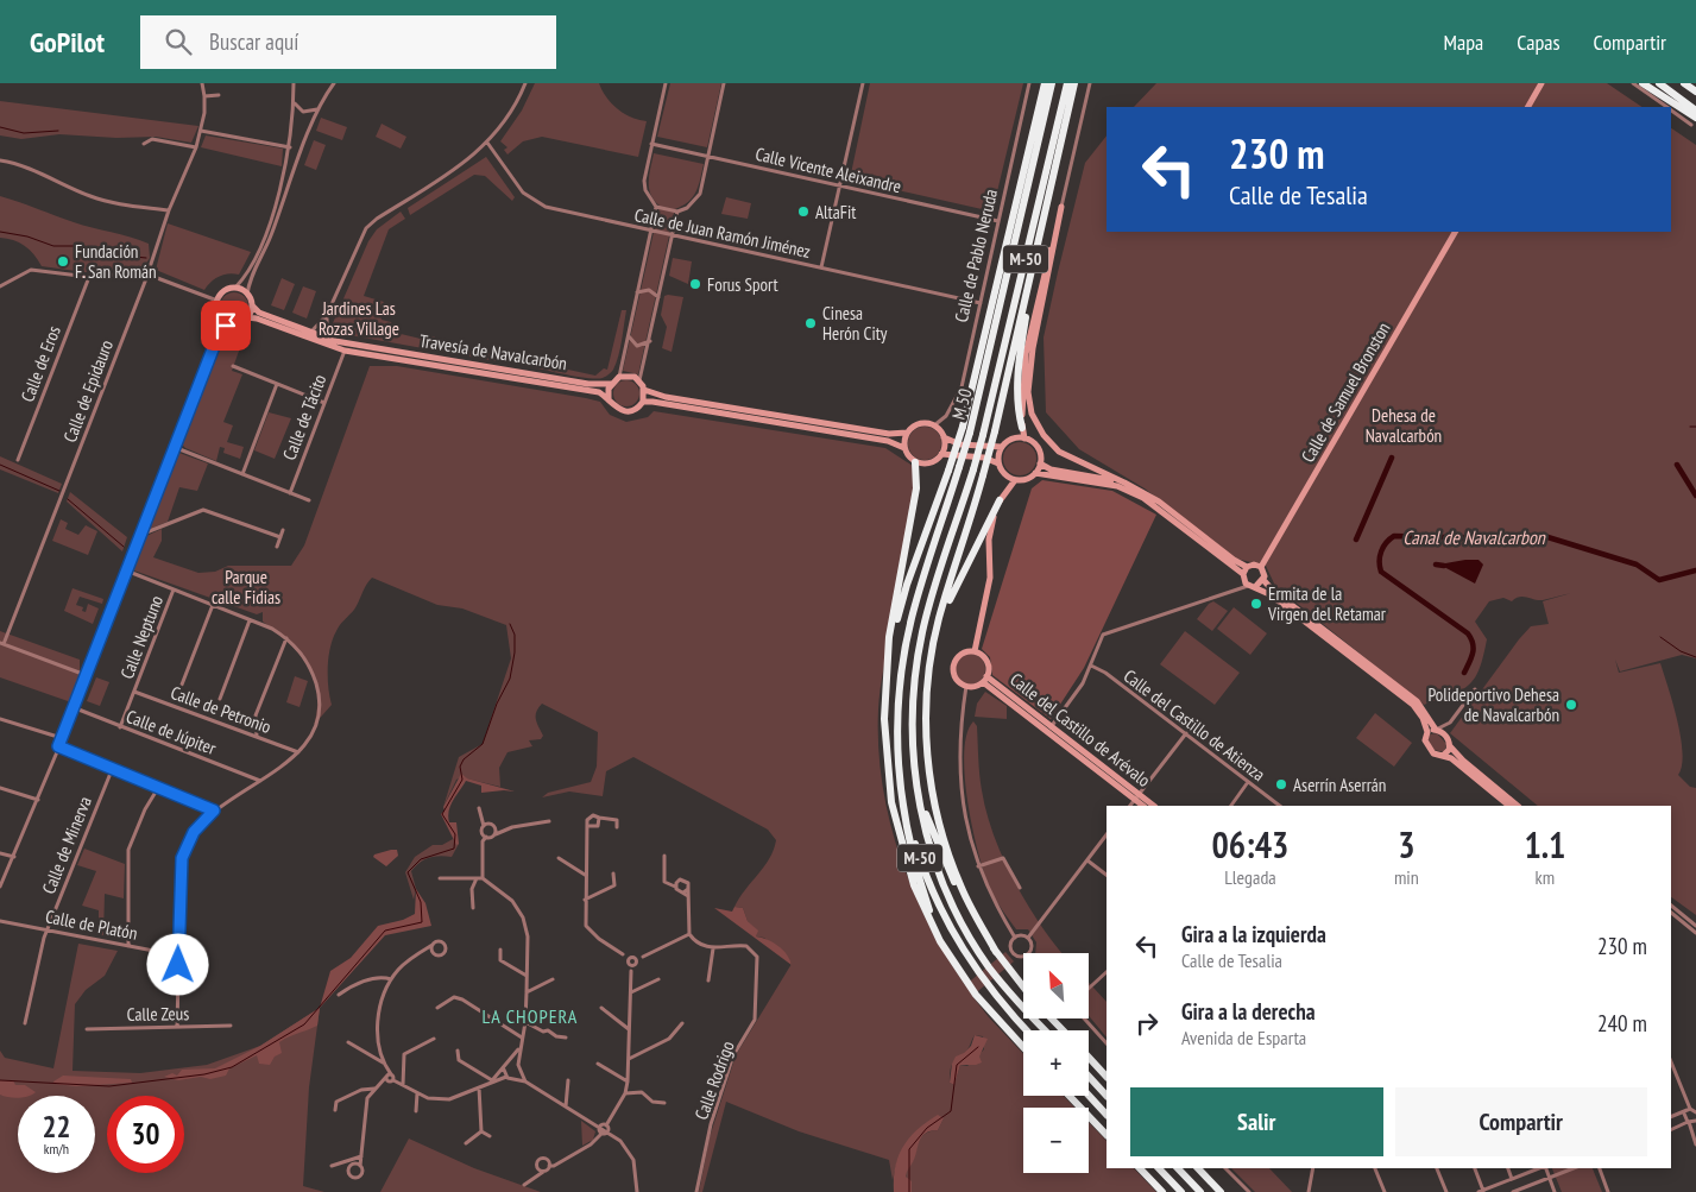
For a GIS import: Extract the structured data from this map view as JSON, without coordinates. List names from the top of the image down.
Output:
{
  "streets": {
    "highway": ["M-50", "M 50"],
    "street": [
      "Calle Vicente Aleixandre",
      "Calle de Juan Ramón Jiménez",
      "Calle de Pablo Neruda",
      "Travesía de Navalcarbón",
      "Calle de Eros",
      "Calle de Epidauro",
      "Calle de Samuel Bronston",
      "Calle de Tácito",
      "Calle Neptuno",
      "Calle de Petronio",
      "Calle del Castillo de Atienza",
      "Calle del Castillo de Arévalo",
      "Calle de Júpiter",
      "Calle de Minerva",
      "Calle de Platón",
      "Calle Zeus",
      "Calle Rodrigo"
    ]
  },
  "crossings": [
    ["Calle Vicente Aleixandre", "Calle de Pablo Neruda"],
    ["Calle de Juan Ramón Jiménez", "Calle de Pablo Neruda"],
    ["Calle de Pablo Neruda", "Travesía de Navalcarbón"],
    ["M-50", "M 50"],
    ["Travesía de Navalcarbón", "Calle de Tácito"],
    ["Calle Neptuno", "Calle de Petronio"],
    ["Calle Neptuno", "Calle de Júpiter"],
    ["Calle de Minerva", "Calle de Platón"]
  ],
  "districts": ["LA CHOPERA"],
  "water": ["Canal de Navalcarbon"],
  "parks": ["Jardines Las Rozas Village", "Dehesa de Navalcarbón", "Parque calle Fidias"],
  "places": [
    "AltaFit",
    "Fundación F. San Román",
    "Forus Sport",
    "Cinesa Herón City",
    "Ermita de la Virgen del Retamar",
    "Polideportivo Dehesa de Navalcarbón",
    "Aserrín Aserrán"
  ],
  "north": "top left",
  "page": {
    "header": "GoPilot",
    "search": "Buscar aquí",
    "nav": ["Mapa", "Capas", "Compartir"],
    "turn": ["230 m", "Calle de Tesalia"],
    "eta": [
      "06:43",
      "Llegada",
      "3",
      "min",
      "1.1",
      "km"
    ],
    "list": [
      {
        "name": "Gira a la izquierda",
        "note": "Calle de Tesalia",
        "value": "230 m"
      },
      {
        "name": "Gira a la derecha",
        "note": "Avenida de Esparta",
        "value": "240 m"
      }
    ],
    "map_buttons": ["+", "−"],
    "buttons": ["Salir", "Compartir"],
    "speed": "22 km/h",
    "limit": "30"
  }
}
